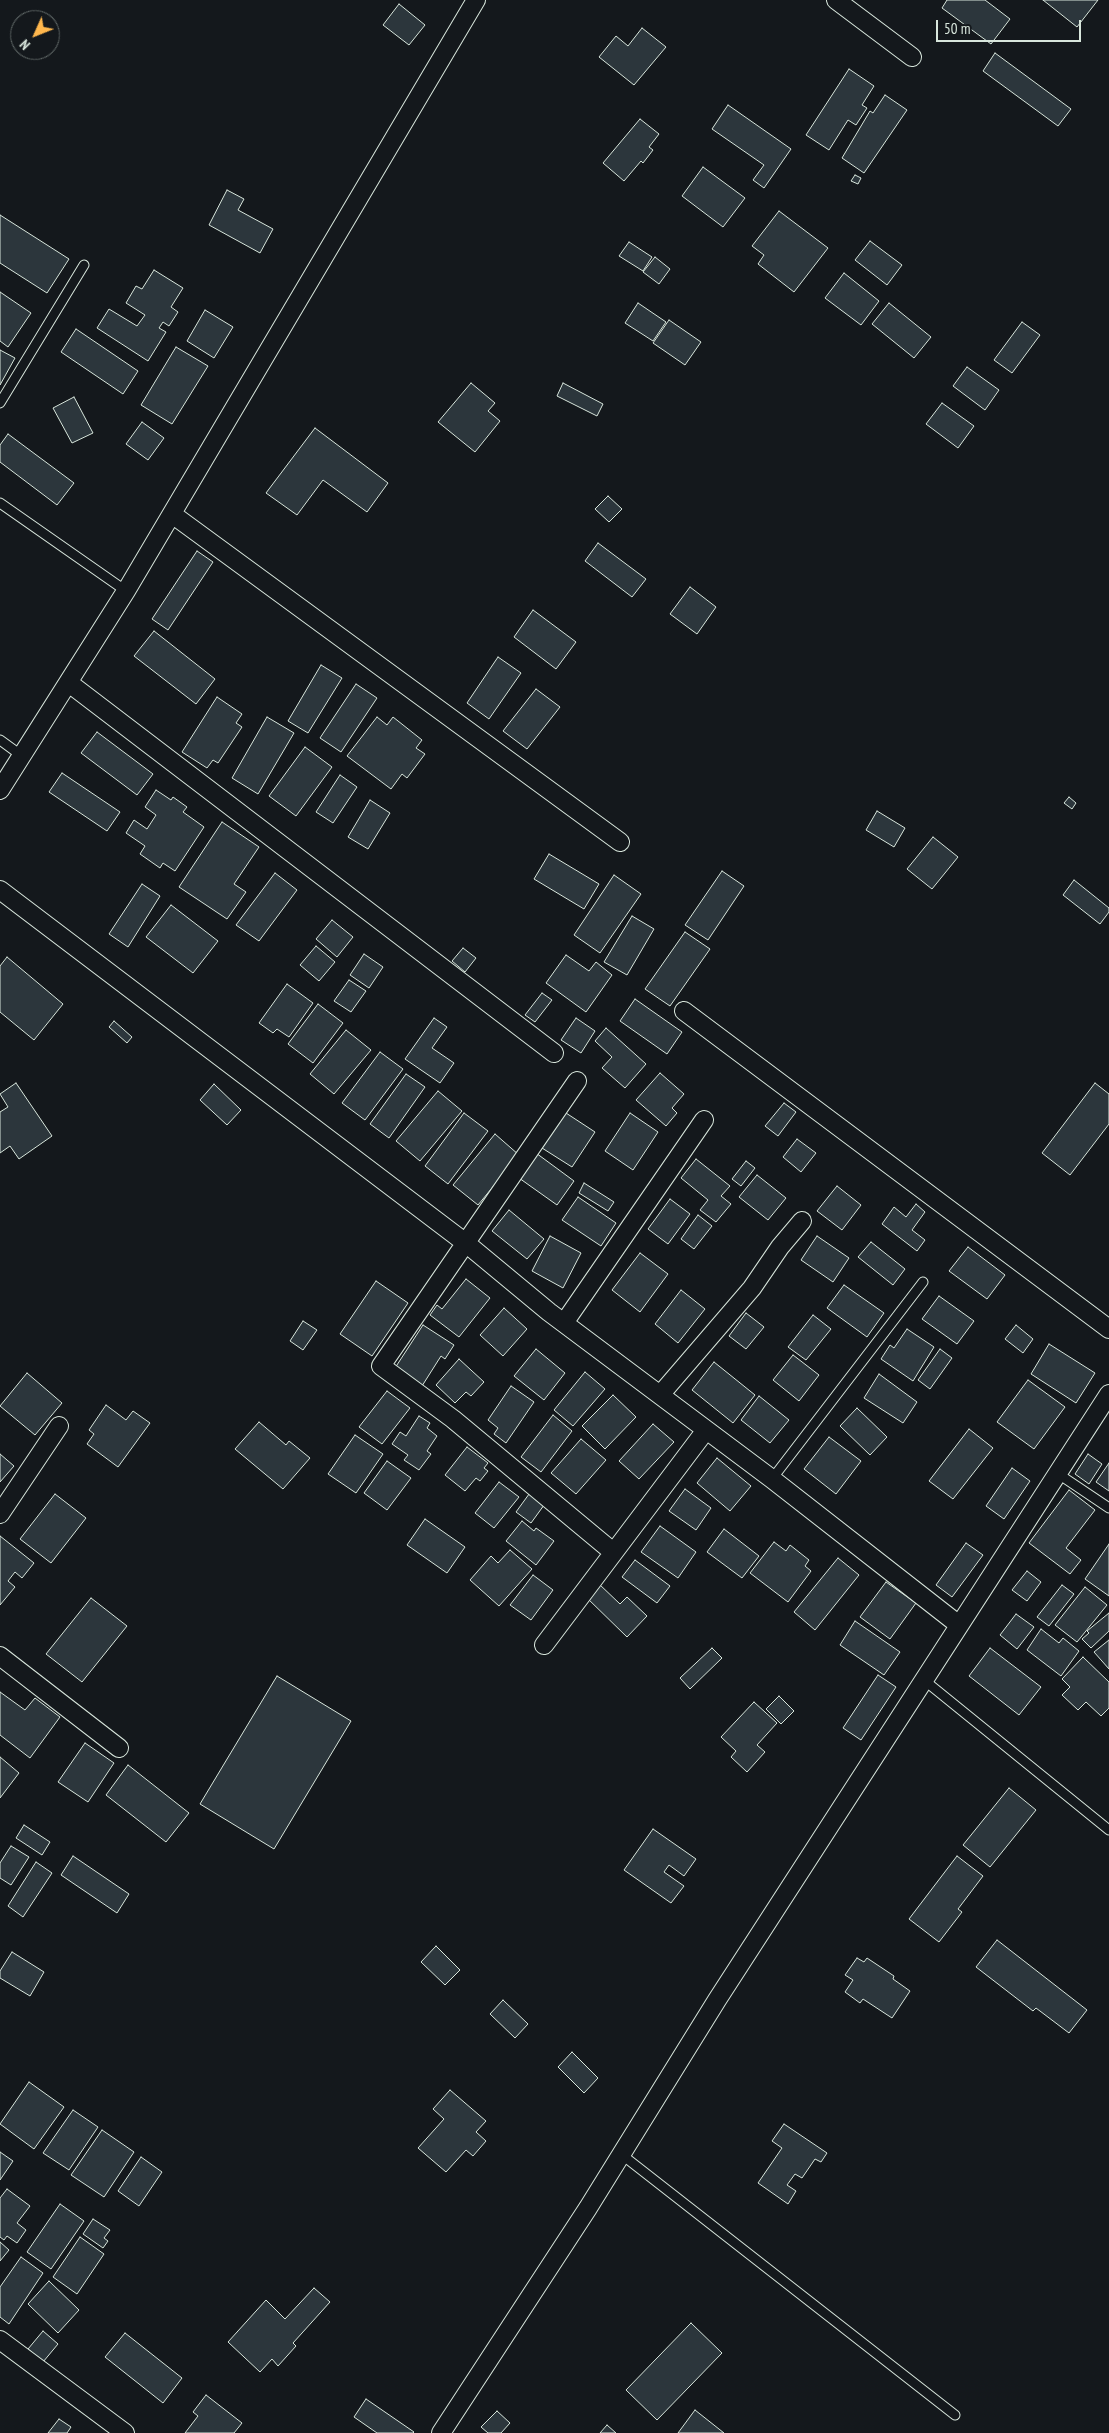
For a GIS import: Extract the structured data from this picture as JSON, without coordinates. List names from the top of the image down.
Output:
{
  "scale_bar": "50 m",
  "north": "bottom left"
}
